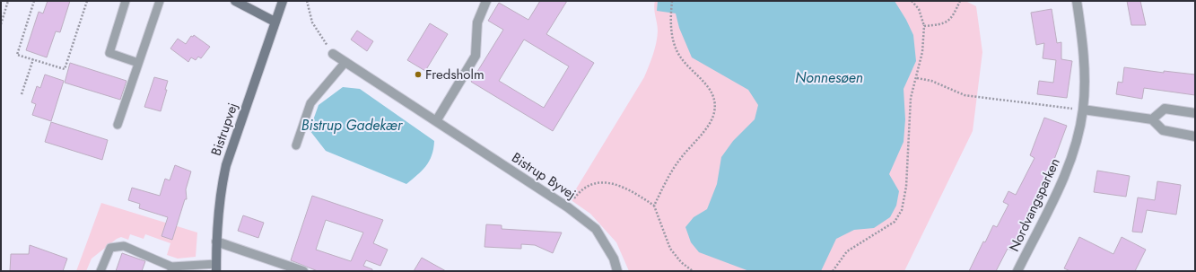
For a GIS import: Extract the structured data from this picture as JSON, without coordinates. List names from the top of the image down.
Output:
{
  "streets": {
    "main road": ["Bistrupvej"],
    "street": ["Bistrup Byvej", "Nordvangsparken"]
  },
  "water": ["Nonnesøen", "Bistrup Gadekær"],
  "places": ["Fredsholm"]
}
